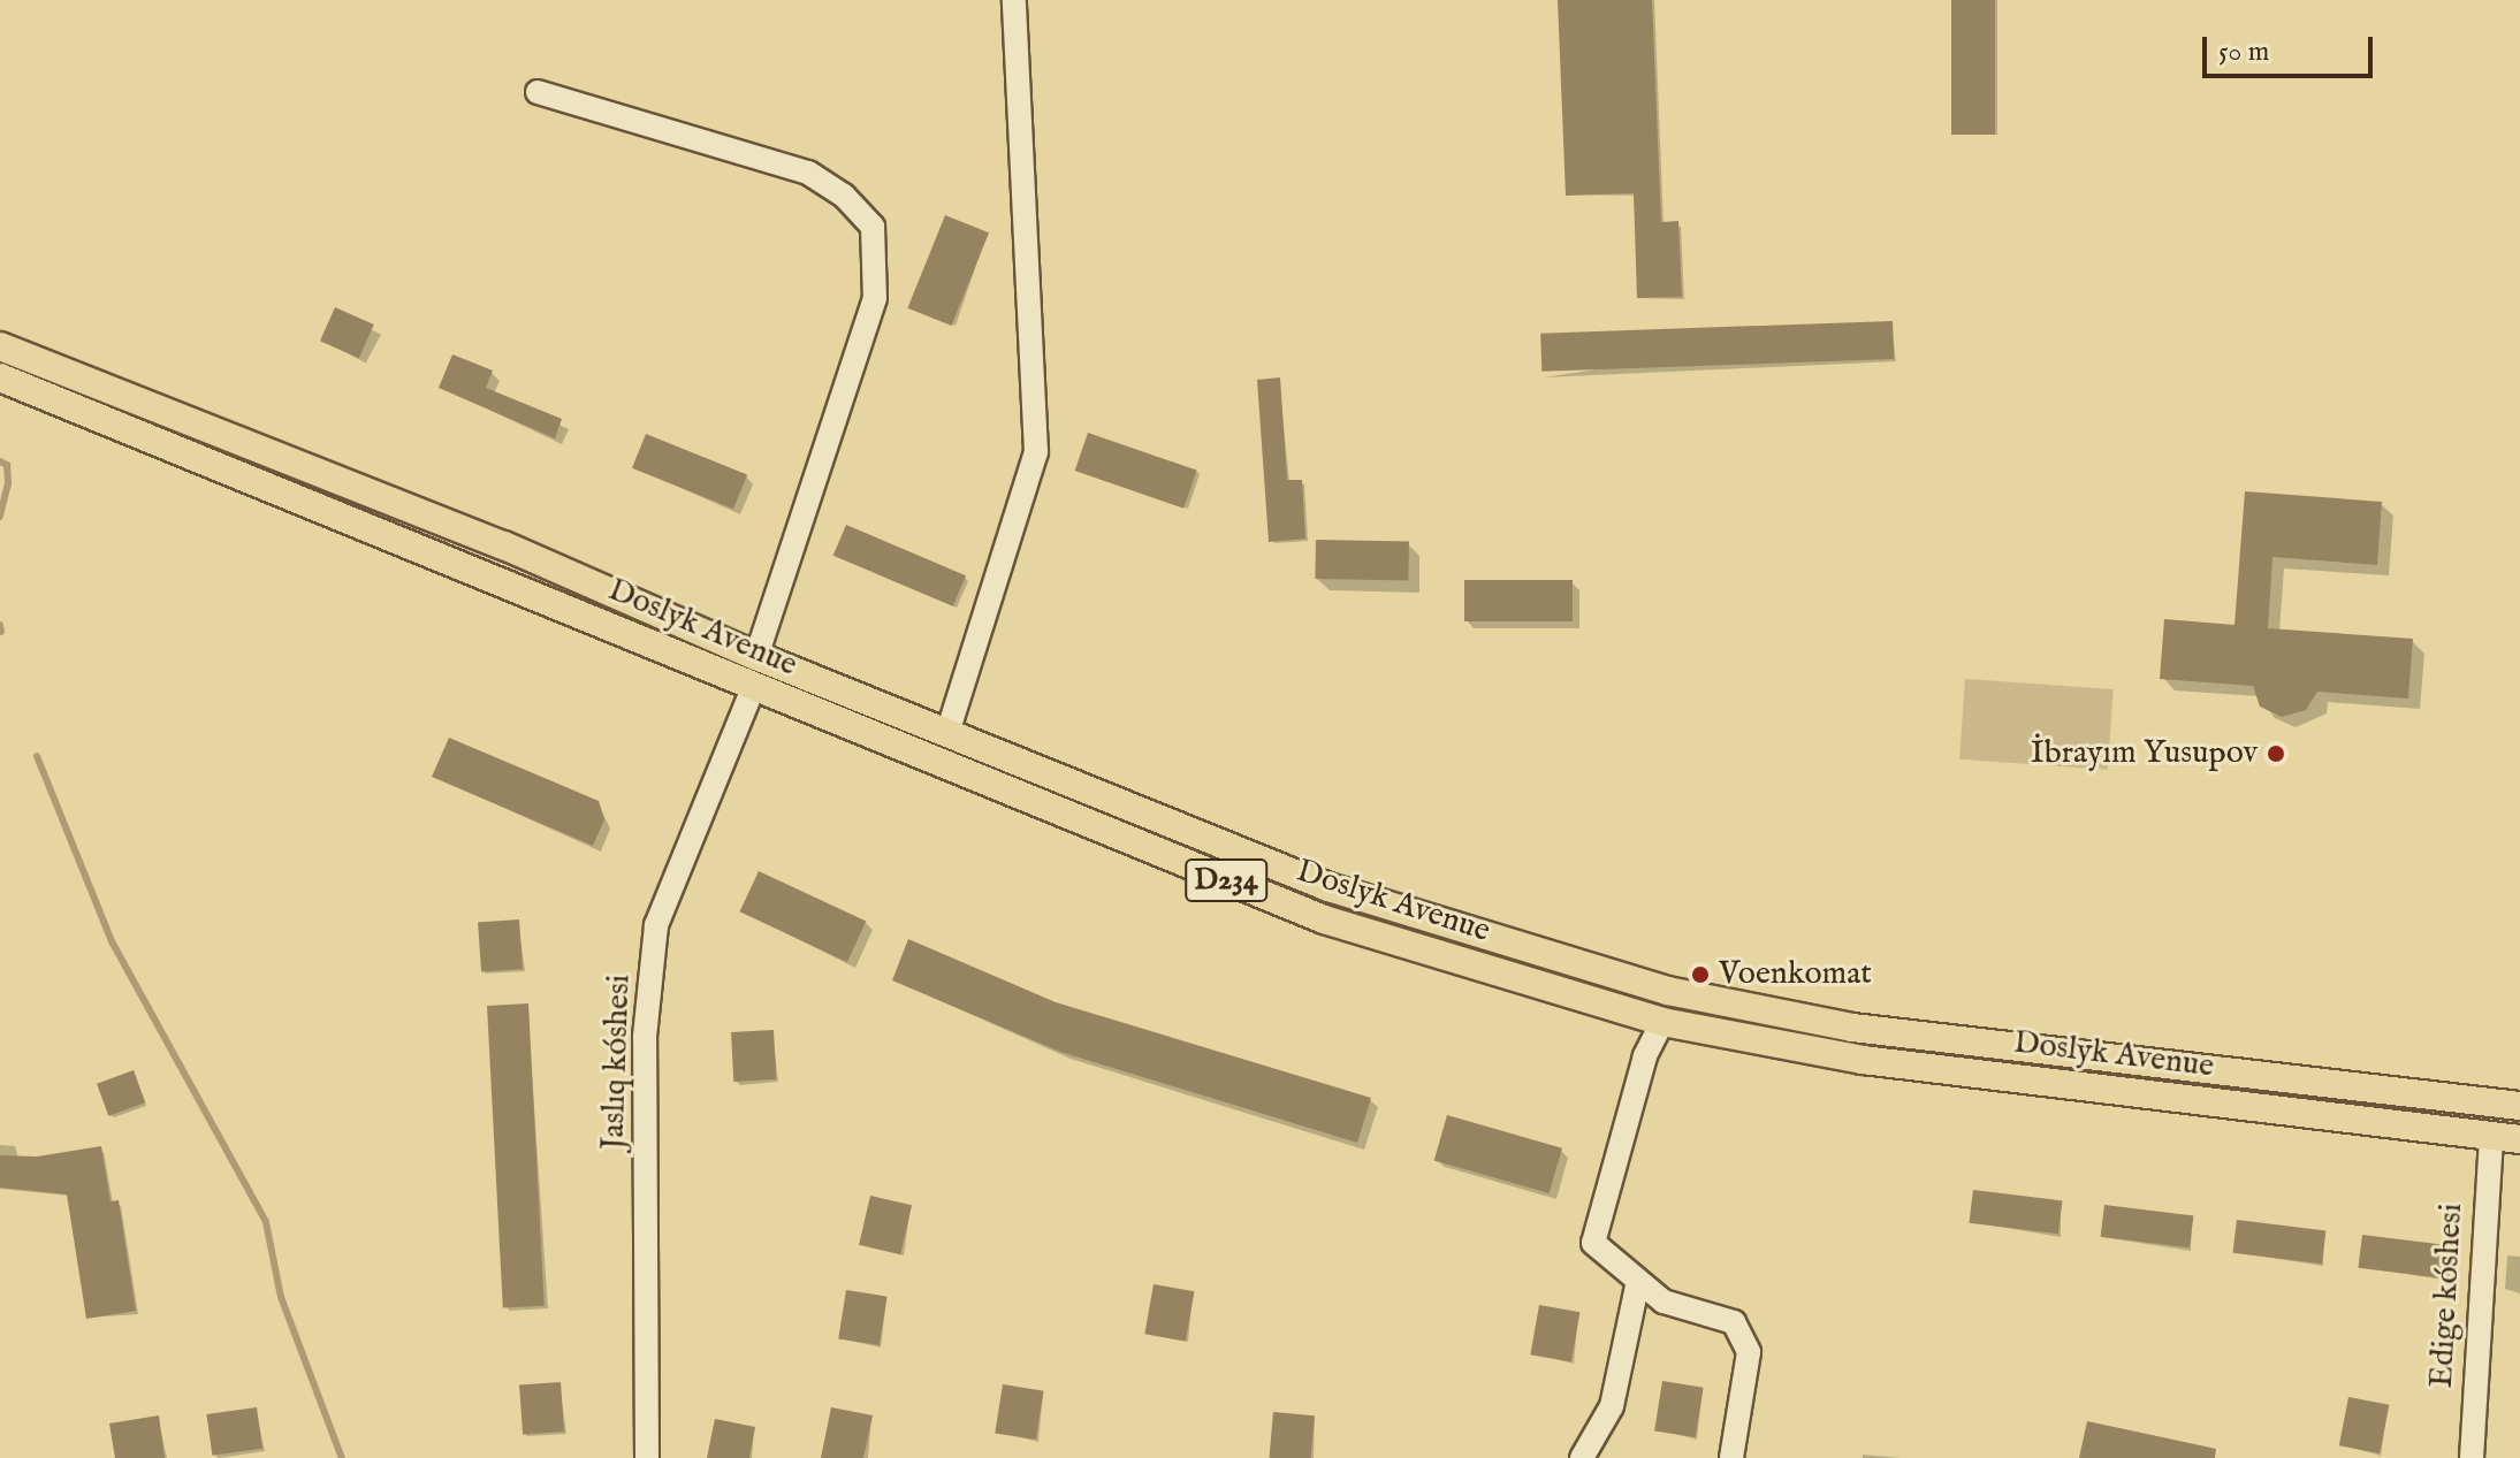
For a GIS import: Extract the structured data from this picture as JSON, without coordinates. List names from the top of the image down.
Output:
{
  "streets": {
    "main road": ["Doslyk Avenue", "D234"],
    "street": ["Jaslıq kóshesi", "Edige kóshesi"]
  },
  "crossings": [
    ["Doslyk Avenue", "Jaslıq kóshesi"],
    ["Doslyk Avenue", "Edige kóshesi"]
  ],
  "places": ["İbrayım Yusupov", "Voenkomat"],
  "scale_bar": "50 m"
}
